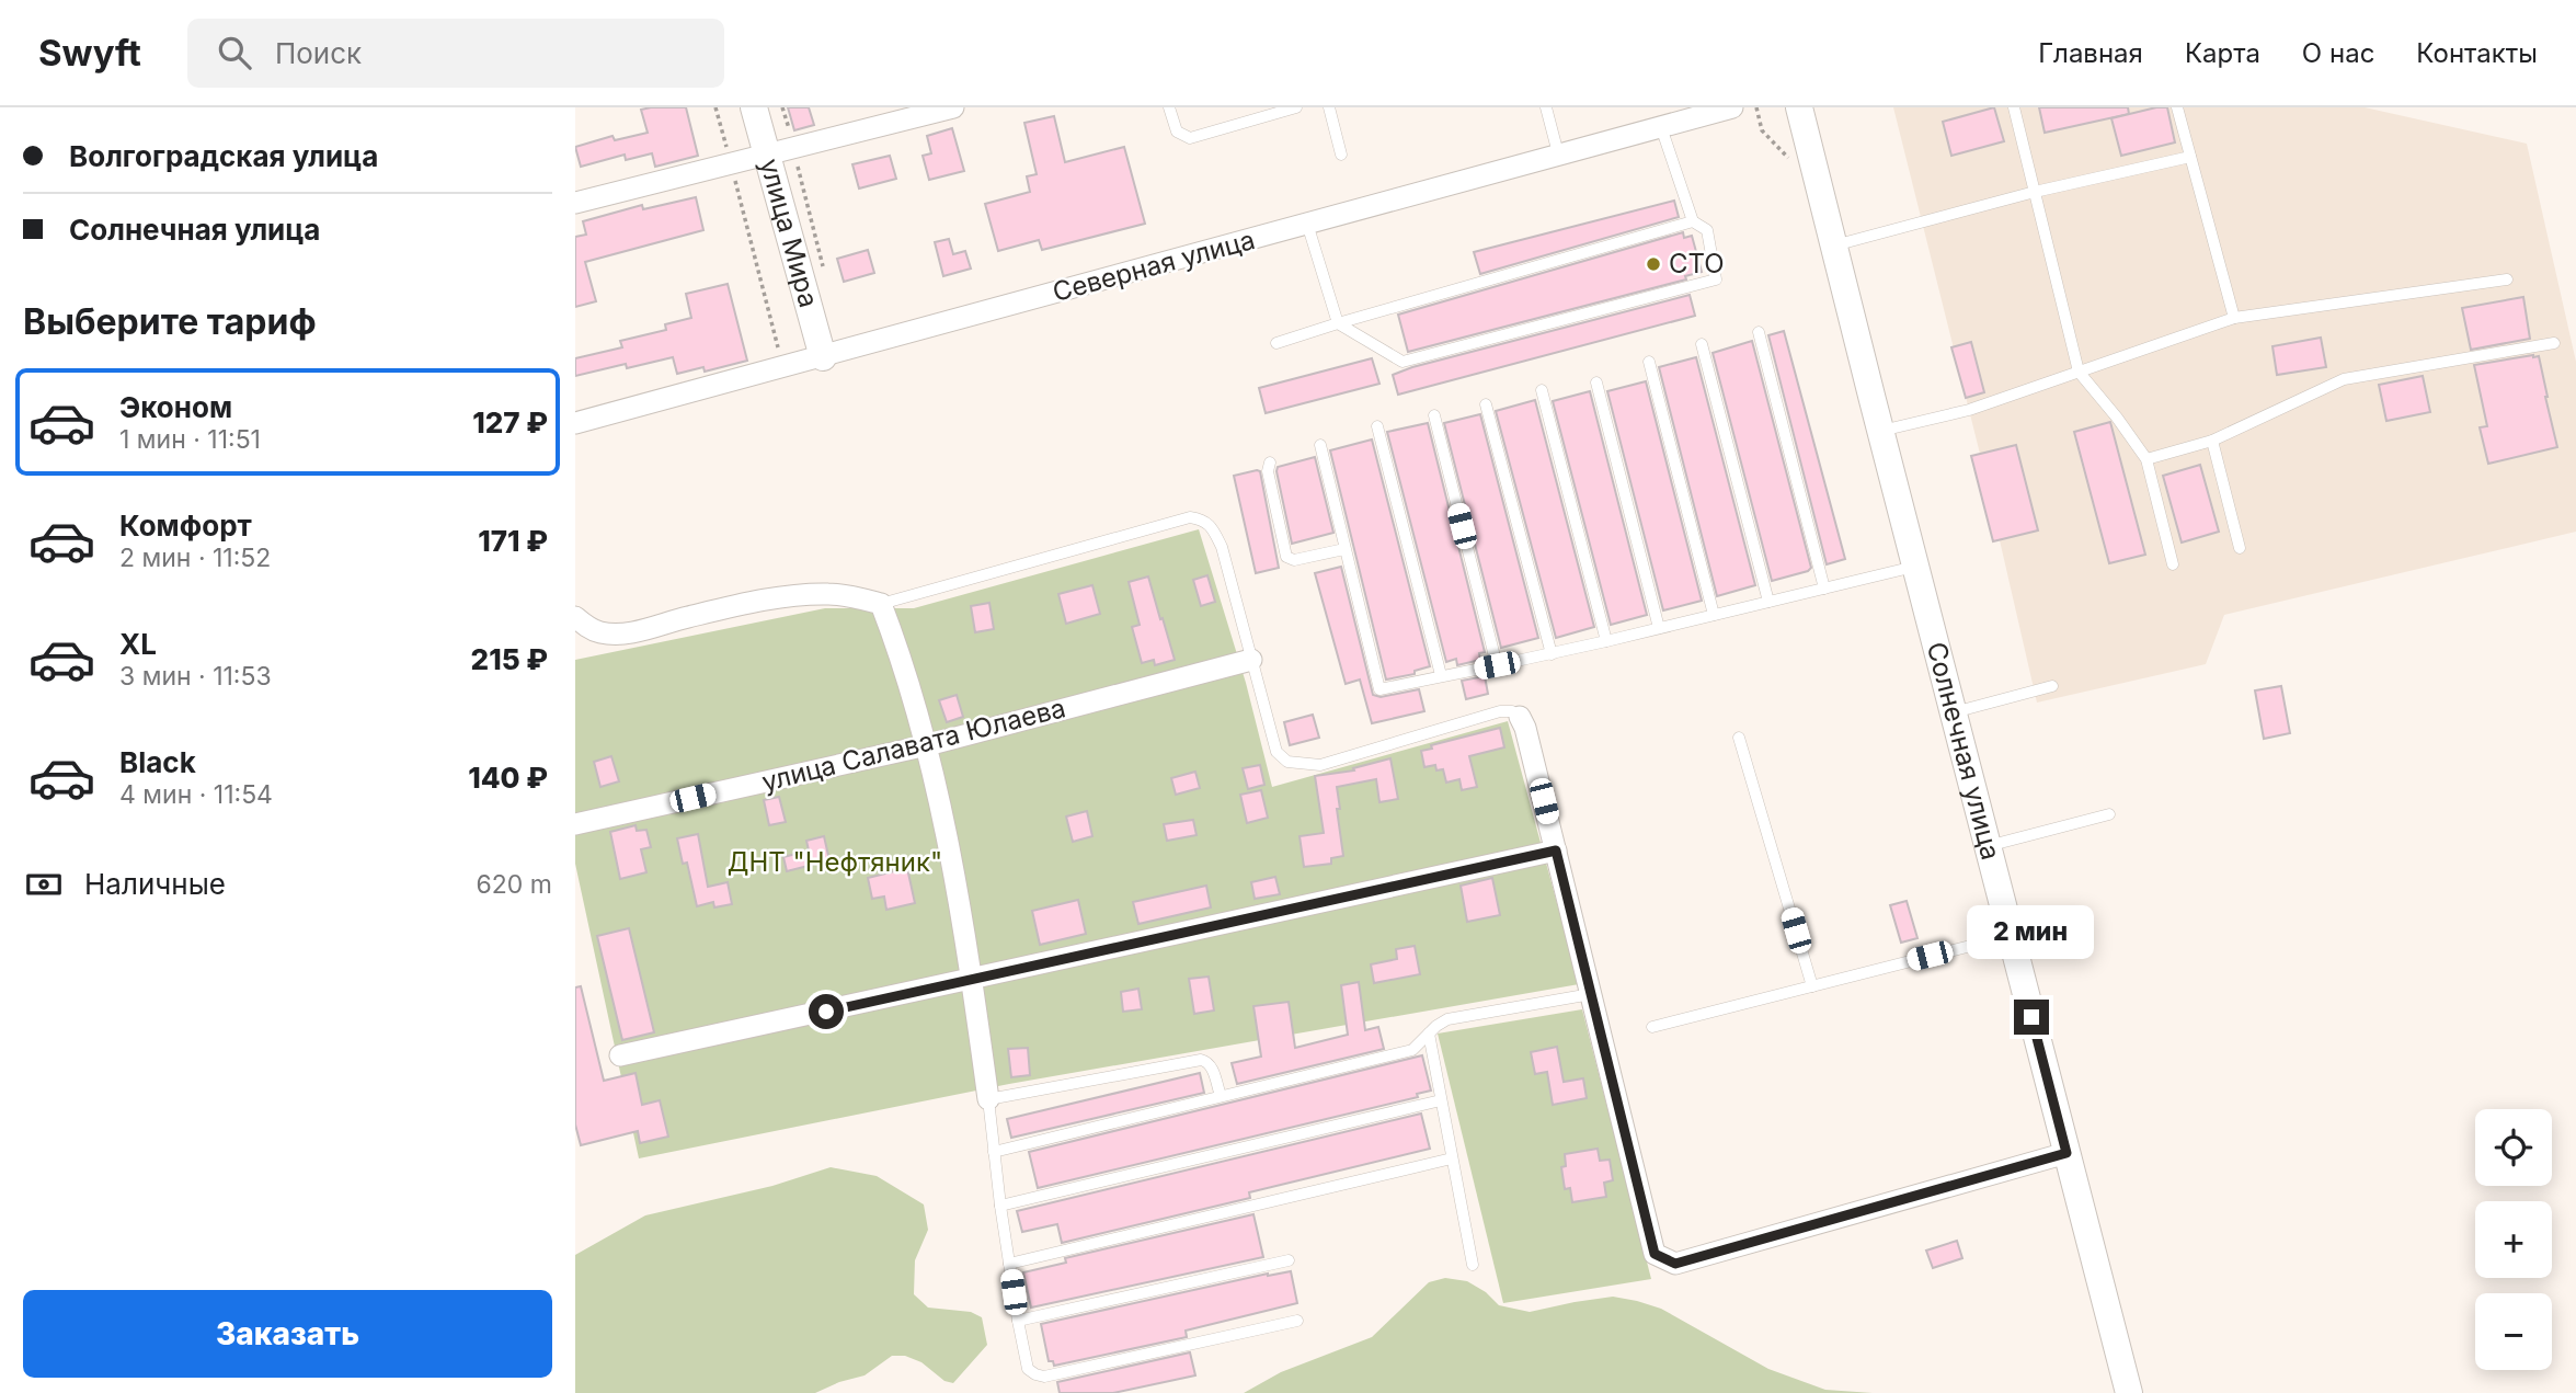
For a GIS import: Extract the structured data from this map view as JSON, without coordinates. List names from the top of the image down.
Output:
{
  "streets": {
    "street": [
      "улица Мира",
      "Северная улица",
      "улица Салавата Юлаева",
      "Солнечная улица"
    ]
  },
  "crossings": [
    ["улица Мира", "Северная улица"]
  ],
  "parks": ["ДНТ \"Нефтяник\""],
  "places": ["СТО"],
  "page": {
    "header": "Swyft",
    "search": "Поиск",
    "nav": [
      "Главная",
      "Карта",
      "О нас",
      "Контакты"
    ],
    "banner": ["Волгоградская улица", "Солнечная улица"],
    "heading": "Выберите тариф",
    "list": [
      {
        "name": "Эконом",
        "note": "1 мин · 11:51",
        "value": "127 ₽"
      },
      {
        "name": "Комфорт",
        "note": "2 мин · 11:52",
        "value": "171 ₽"
      },
      {
        "name": "XL",
        "note": "3 мин · 11:53",
        "value": "215 ₽"
      },
      {
        "name": "Black",
        "note": "4 мин · 11:54",
        "value": "140 ₽"
      }
    ],
    "pay": ["Наличные", "620 m"],
    "bubble": "2 мин",
    "map_buttons": ["+", "−"],
    "buttons": "Заказать"
  }
}
